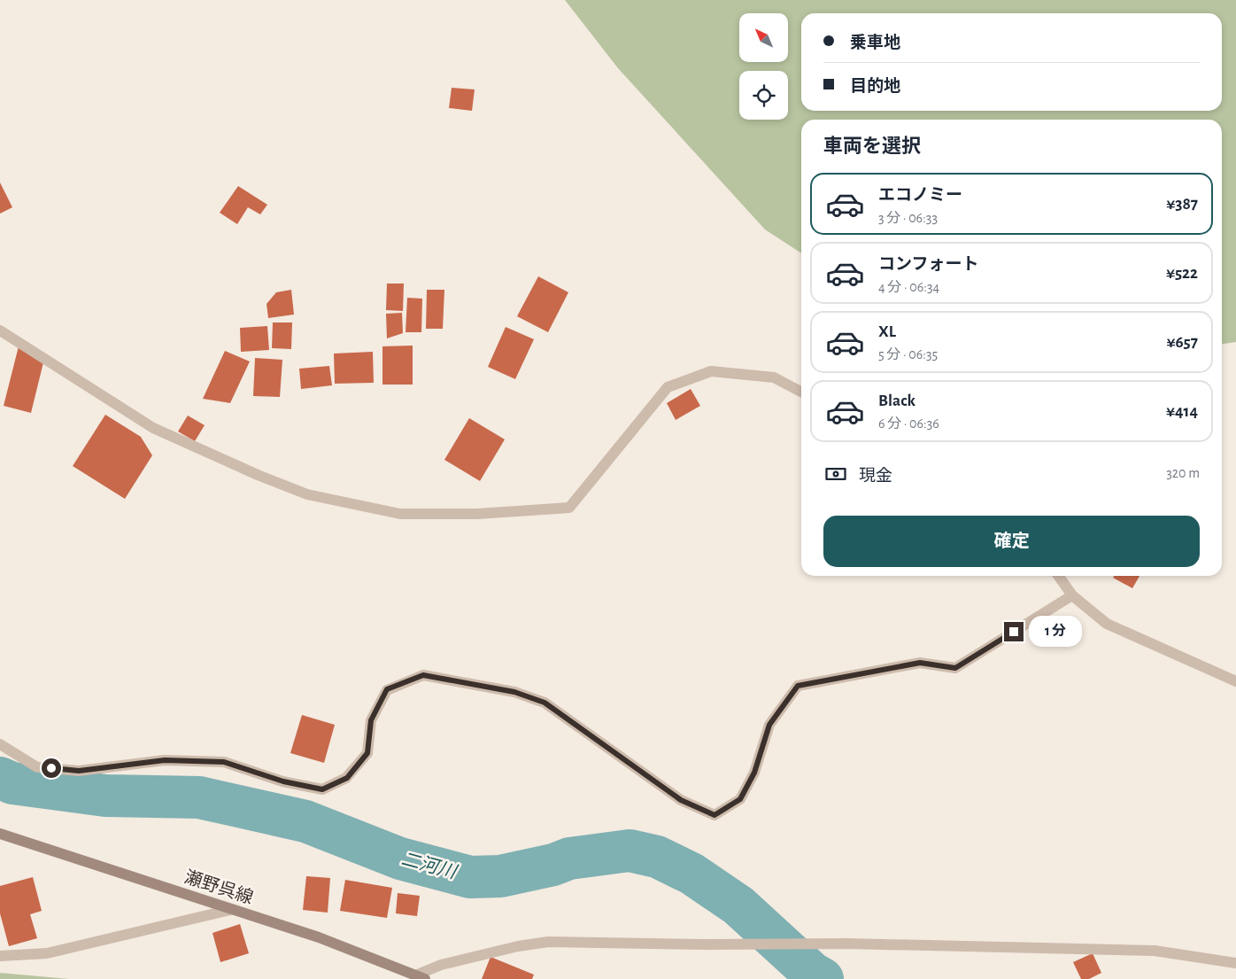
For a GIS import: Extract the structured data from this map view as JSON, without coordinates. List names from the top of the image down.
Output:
{
  "streets": {
    "main road": ["瀬野呉線"]
  },
  "water": ["二河川"],
  "north": "top left",
  "page": {
    "banner": ["乗車地", "目的地"],
    "heading": "車両を選択",
    "list": [
      {
        "name": "エコノミー",
        "note": "3 分 · 06:33",
        "value": "¥387"
      },
      {
        "name": "コンフォート",
        "note": "4 分 · 06:34",
        "value": "¥522"
      },
      {
        "name": "XL",
        "note": "5 分 · 06:35",
        "value": "¥657"
      },
      {
        "name": "Black",
        "note": "6 分 · 06:36",
        "value": "¥414"
      }
    ],
    "pay": ["現金", "320 m"],
    "buttons": "確定",
    "bubble": "1 分"
  }
}
